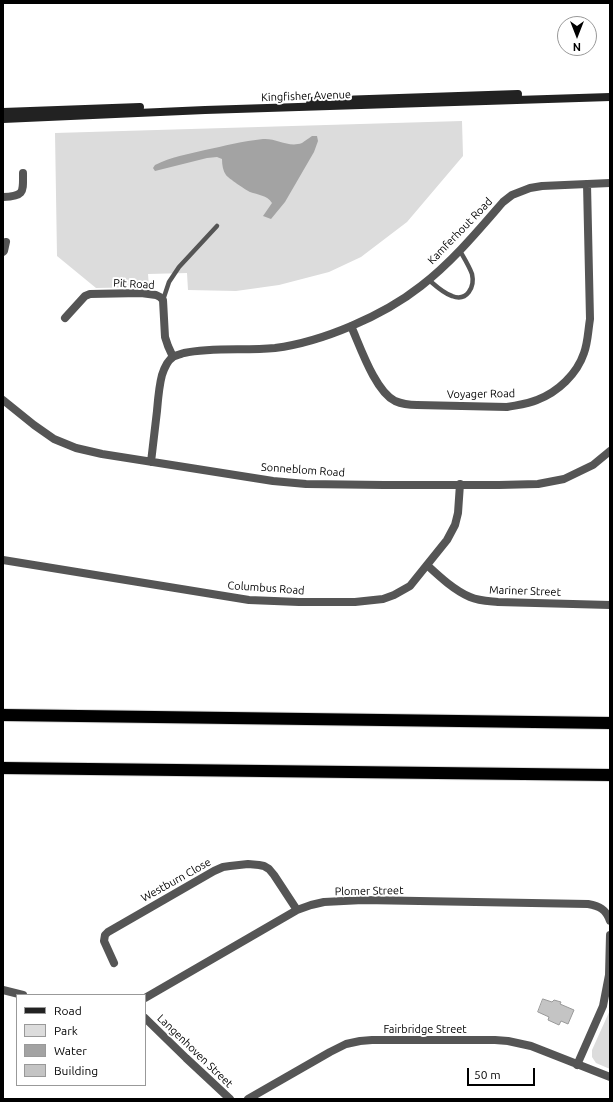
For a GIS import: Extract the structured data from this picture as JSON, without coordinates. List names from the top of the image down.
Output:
{
  "streets": {
    "street": [
      "Kingfisher Avenue",
      "Kamferhout Road",
      "Pit Road",
      "Voyager Road",
      "Sonneblom Road",
      "Columbus Road",
      "Mariner Street",
      "Westburn Close",
      "Plomer Street",
      "Fairbridge Street",
      "Langenhoven Street"
    ]
  },
  "crossings": [
    ["Kamferhout Road", "Pit Road"],
    ["Kamferhout Road", "Voyager Road"],
    ["Sonneblom Road", "Columbus Road"],
    ["Columbus Road", "Mariner Street"],
    ["Westburn Close", "Plomer Street"]
  ],
  "legend": [
    "Road",
    "Park",
    "Water",
    "Building"
  ],
  "scale_bar": "50 m",
  "north": "bottom"
}
